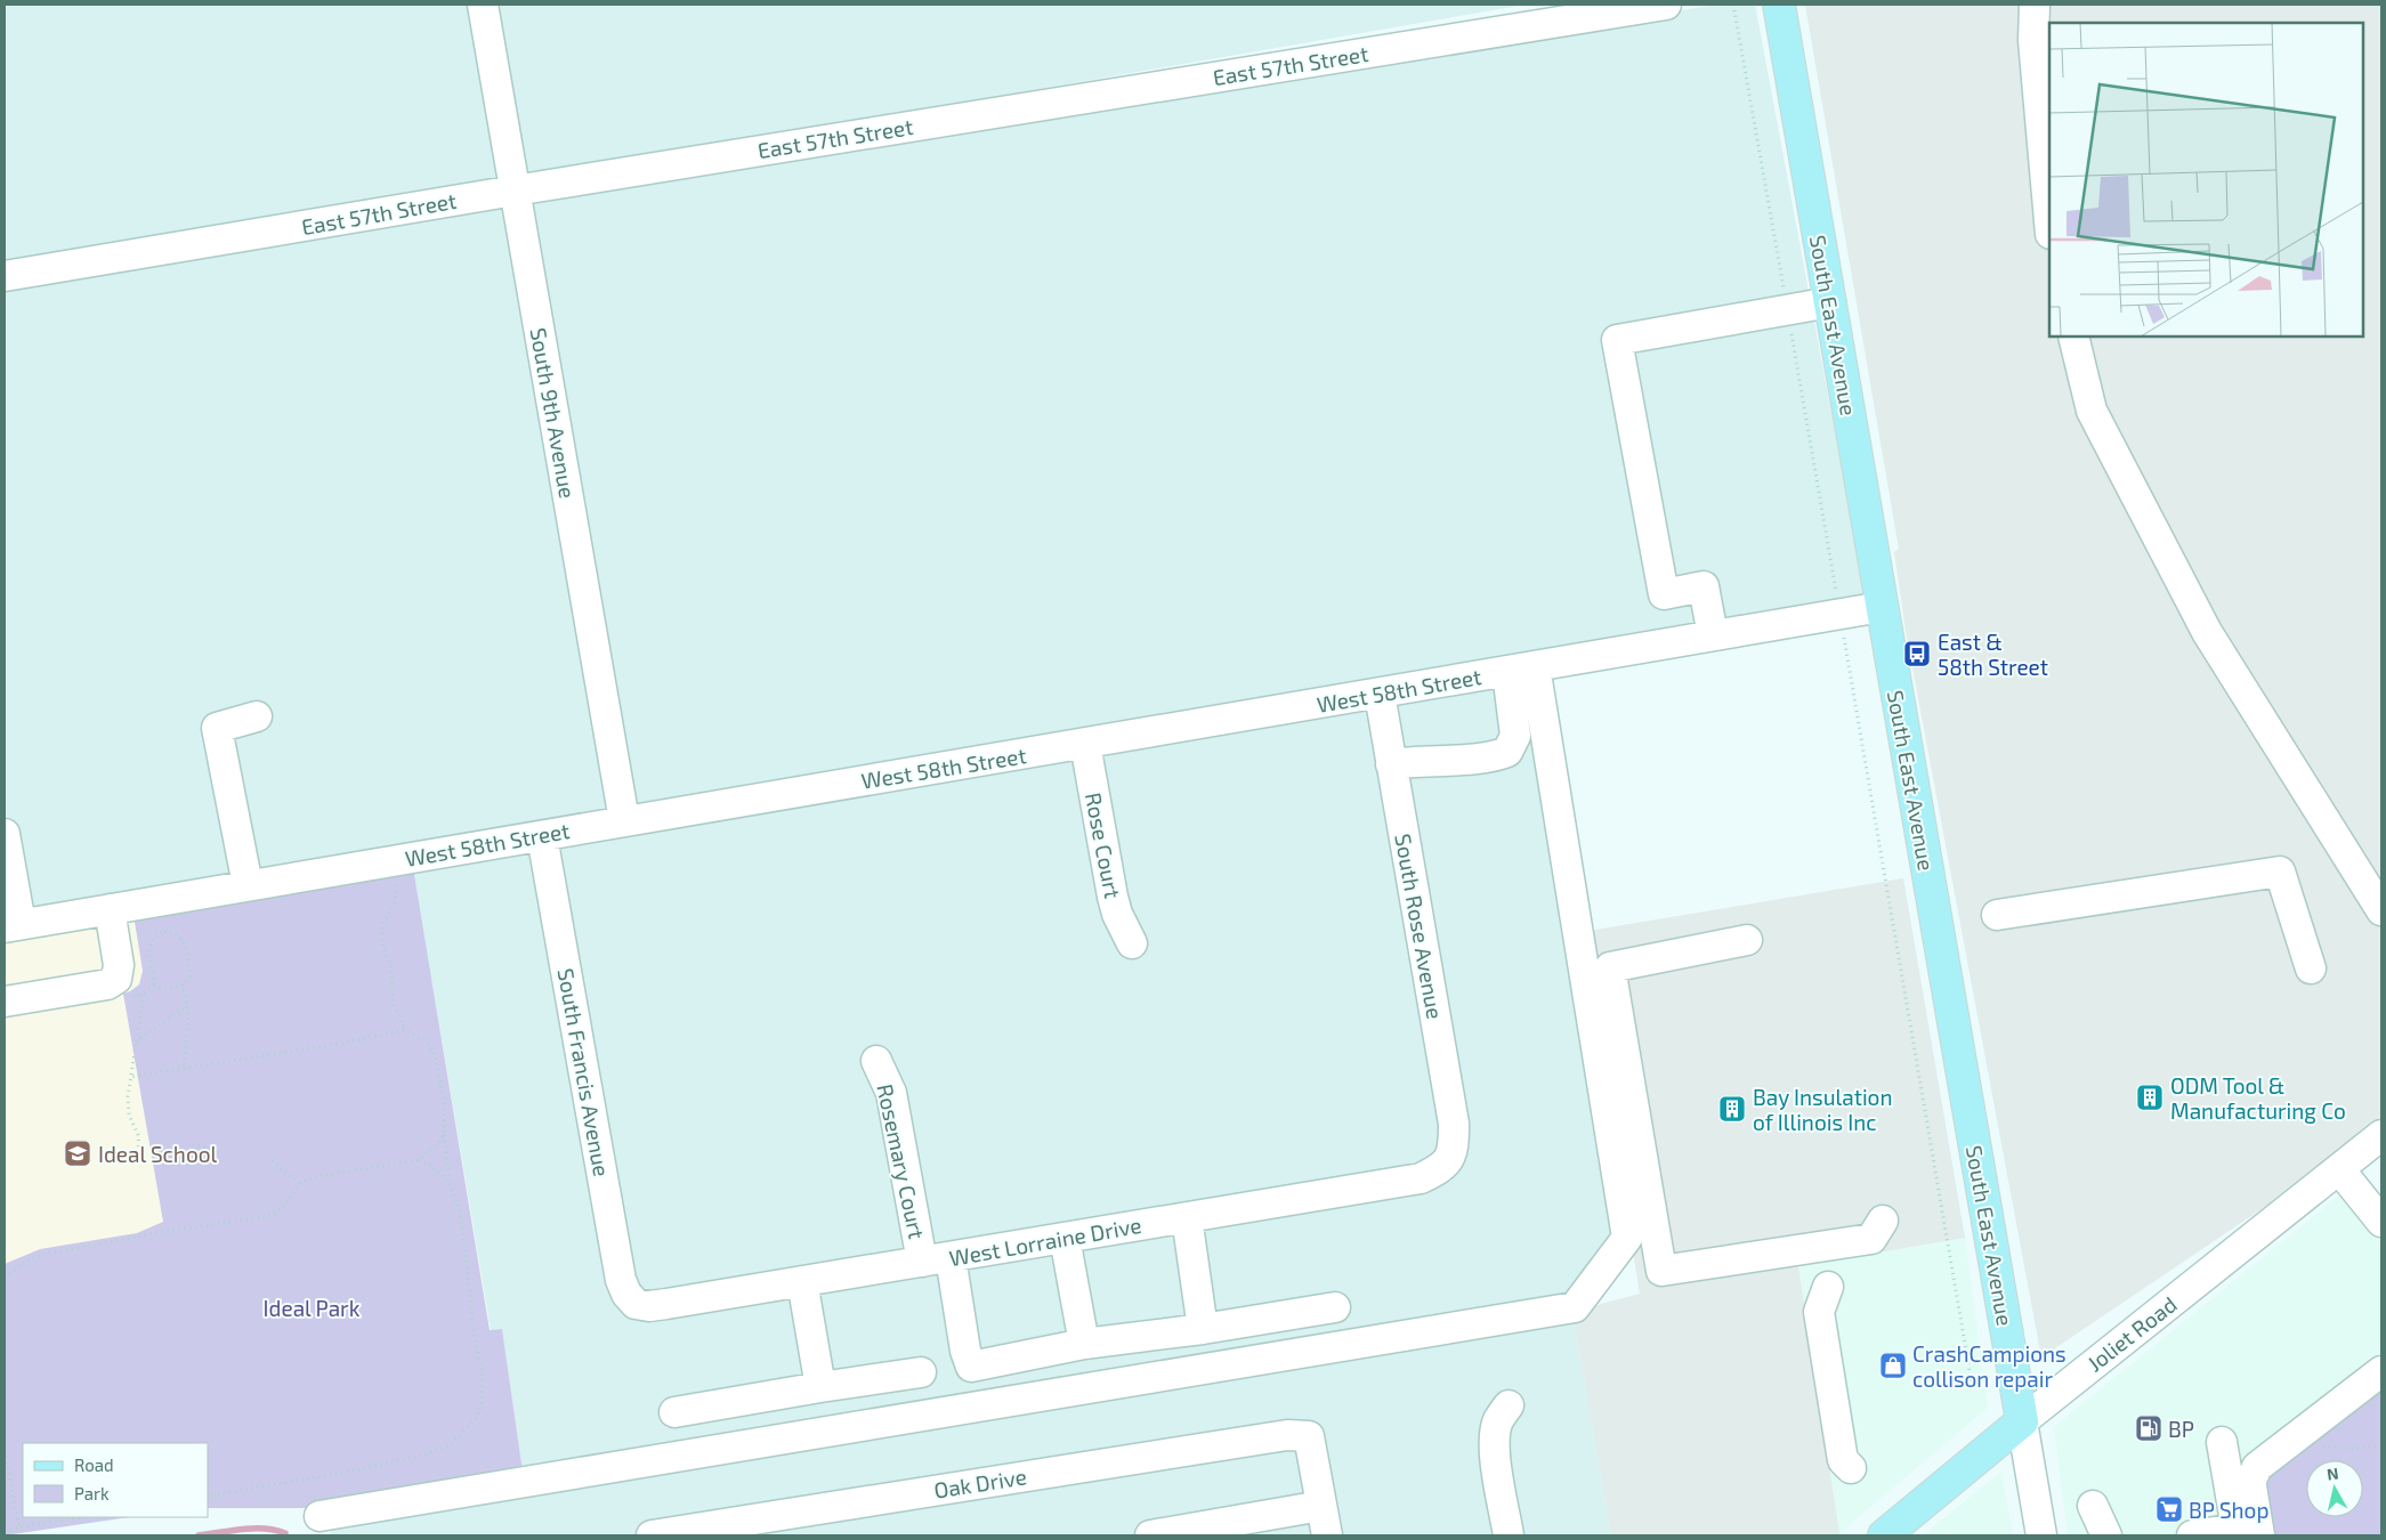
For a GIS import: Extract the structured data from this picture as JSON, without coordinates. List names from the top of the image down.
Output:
{
  "streets": {
    "main road": ["South East Avenue", "Joliet Road"],
    "street": [
      "East 57th Street",
      "South 9th Avenue",
      "West 58th Street",
      "Rose Court",
      "South Rose Avenue",
      "South Francis Avenue",
      "Rosemary Court",
      "West Lorraine Drive",
      "Oak Drive"
    ]
  },
  "crossings": [
    ["East 57th Street", "South 9th Avenue"],
    ["South East Avenue", "West 58th Street"],
    ["South East Avenue", "Joliet Road"],
    ["South 9th Avenue", "West 58th Street"],
    ["West 58th Street", "Rose Court"],
    ["West 58th Street", "South Rose Avenue"],
    ["West 58th Street", "South Francis Avenue"],
    ["South Rose Avenue", "West Lorraine Drive"],
    ["South Francis Avenue", "West Lorraine Drive"],
    ["Rosemary Court", "West Lorraine Drive"]
  ],
  "parks": ["Ideal Park"],
  "places": {
    "bus stop": ["East & 58th Street"],
    "building": ["ODM Tool & Manufacturing Co", "Bay Insulation of Illinois Inc"],
    "school or university": ["Ideal School"],
    "shop": ["CrashCampions collison repair"],
    "fuel station": ["BP"],
    "supermarket": ["BP Shop"]
  },
  "legend": ["Road", "Park"],
  "north": "top"
}
